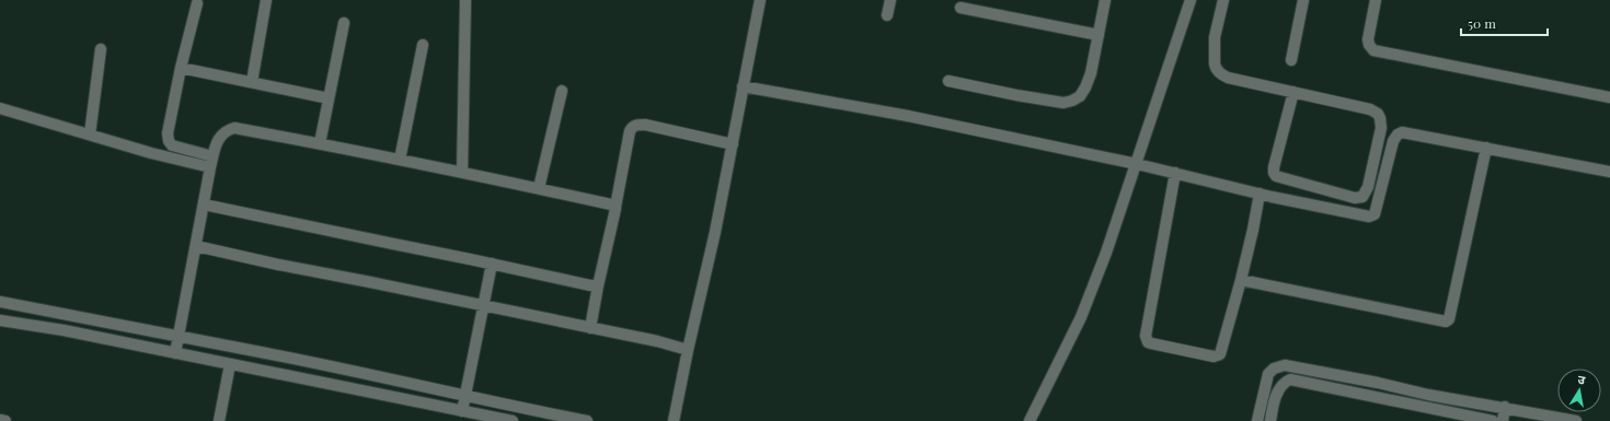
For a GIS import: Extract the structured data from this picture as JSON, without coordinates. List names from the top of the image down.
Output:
{
  "scale_bar": "50 m",
  "north": "top"
}
